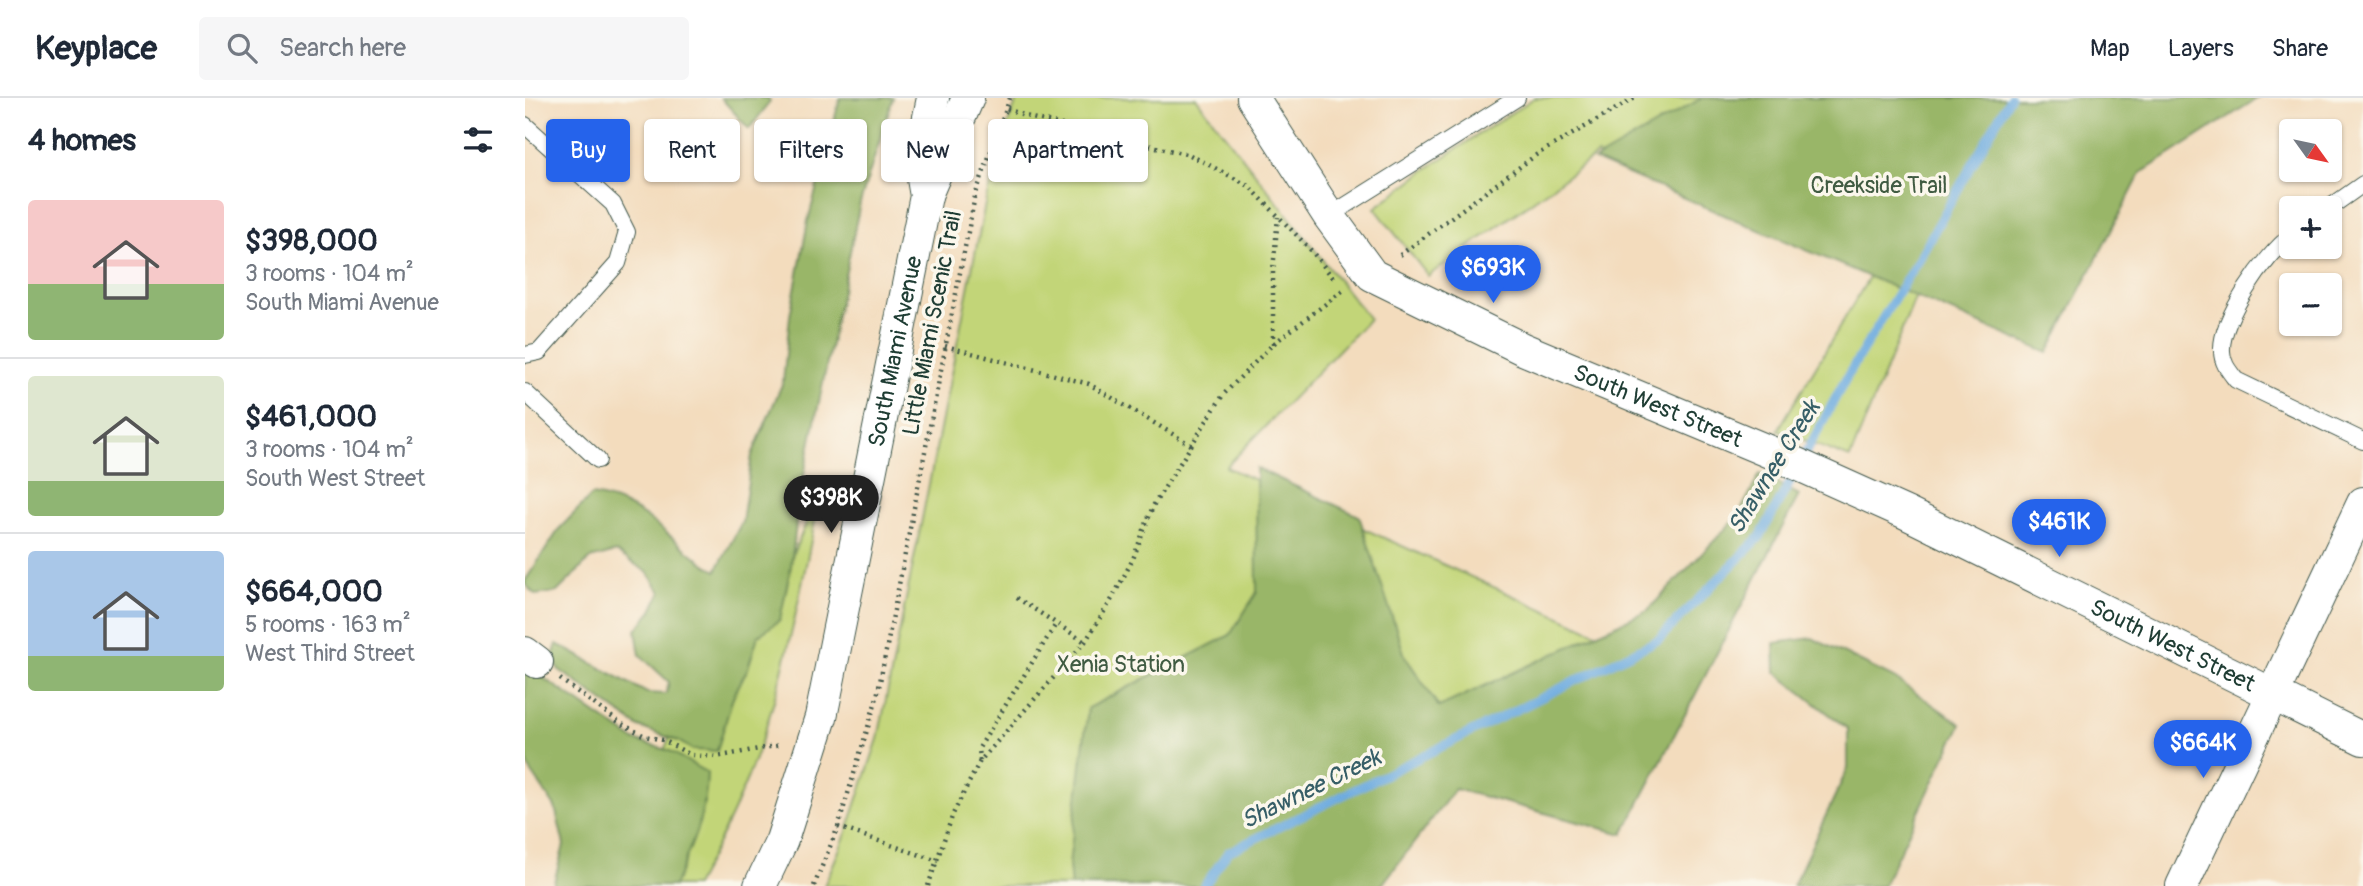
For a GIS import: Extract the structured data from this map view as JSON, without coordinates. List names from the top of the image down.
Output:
{
  "streets": {
    "street": ["South Miami Avenue", "South West Street"],
    "path": ["Little Miami Scenic Trail"]
  },
  "water": ["Shawnee Creek"],
  "parks": ["Creekside Trail", "Xenia Station"],
  "north": "bottom right",
  "page": {
    "header": "Keyplace",
    "search": "Search here",
    "nav": ["Map", "Layers", "Share"],
    "heading": "4 homes",
    "map_buttons": ["+", "−"],
    "chip": [
      "Buy",
      "Rent",
      "Filters",
      "New",
      "Apartment"
    ],
    "list": [
      {
        "name": "$398,000",
        "note": "3 rooms · 104 m² · South Miami Avenue"
      },
      {
        "name": "$461,000",
        "note": "3 rooms · 104 m² · South West Street"
      },
      {
        "name": "$664,000",
        "note": "5 rooms · 163 m² · West Third Street"
      }
    ],
    "price": [
      "$693K",
      "$398K",
      "$461K",
      "$664K"
    ]
  }
}
